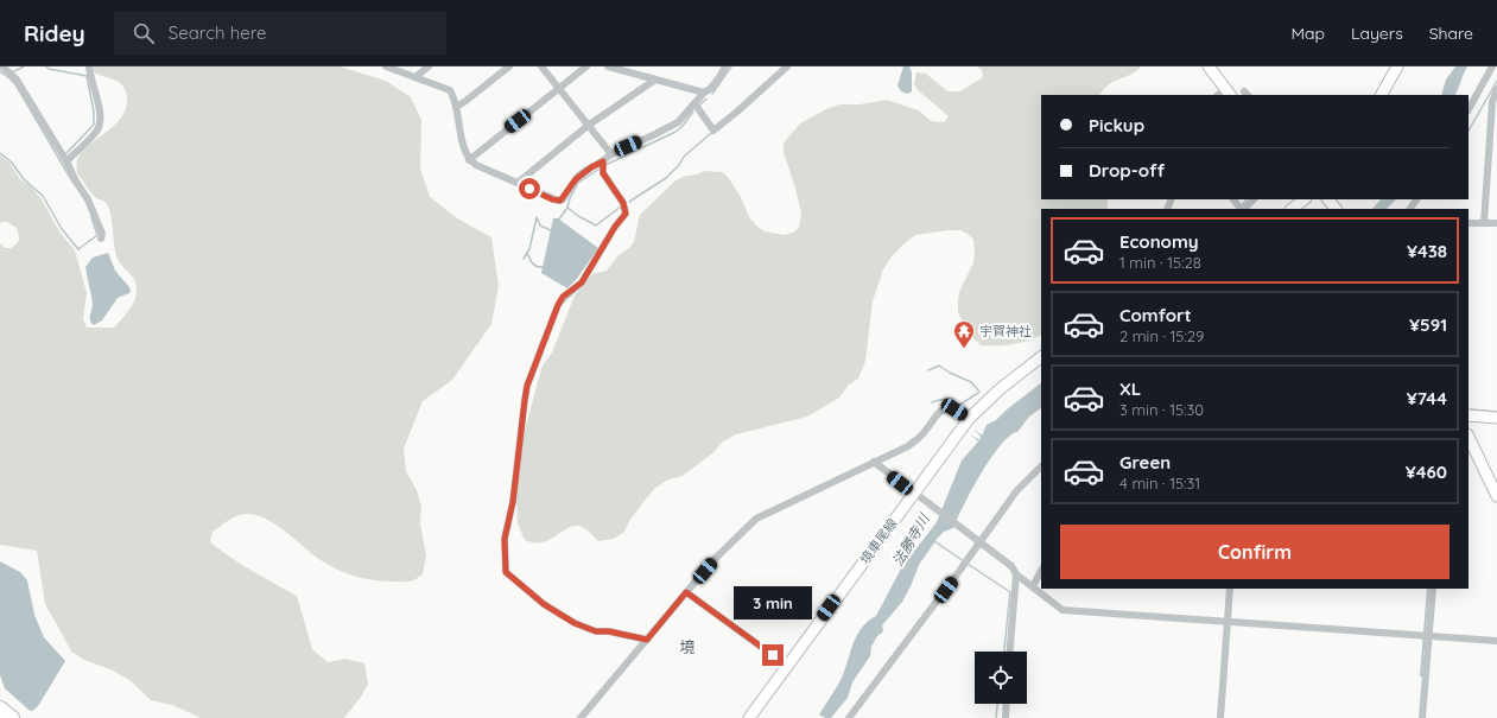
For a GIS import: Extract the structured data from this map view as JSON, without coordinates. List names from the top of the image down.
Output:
{
  "streets": {
    "main road": ["境車尾線"]
  },
  "districts": ["境"],
  "water": ["法勝寺川"],
  "places": {
    "temple": ["宇賀神社"]
  },
  "page": {
    "header": "Ridey",
    "search": "Search here",
    "nav": ["Map", "Layers", "Share"],
    "banner": ["Pickup", "Drop-off"],
    "list": [
      {
        "name": "Economy",
        "note": "1 min · 15:28",
        "value": "¥438"
      },
      {
        "name": "Comfort",
        "note": "2 min · 15:29",
        "value": "¥591"
      },
      {
        "name": "XL",
        "note": "3 min · 15:30",
        "value": "¥744"
      },
      {
        "name": "Green",
        "note": "4 min · 15:31",
        "value": "¥460"
      }
    ],
    "buttons": "Confirm",
    "bubble": "3 min"
  }
}
